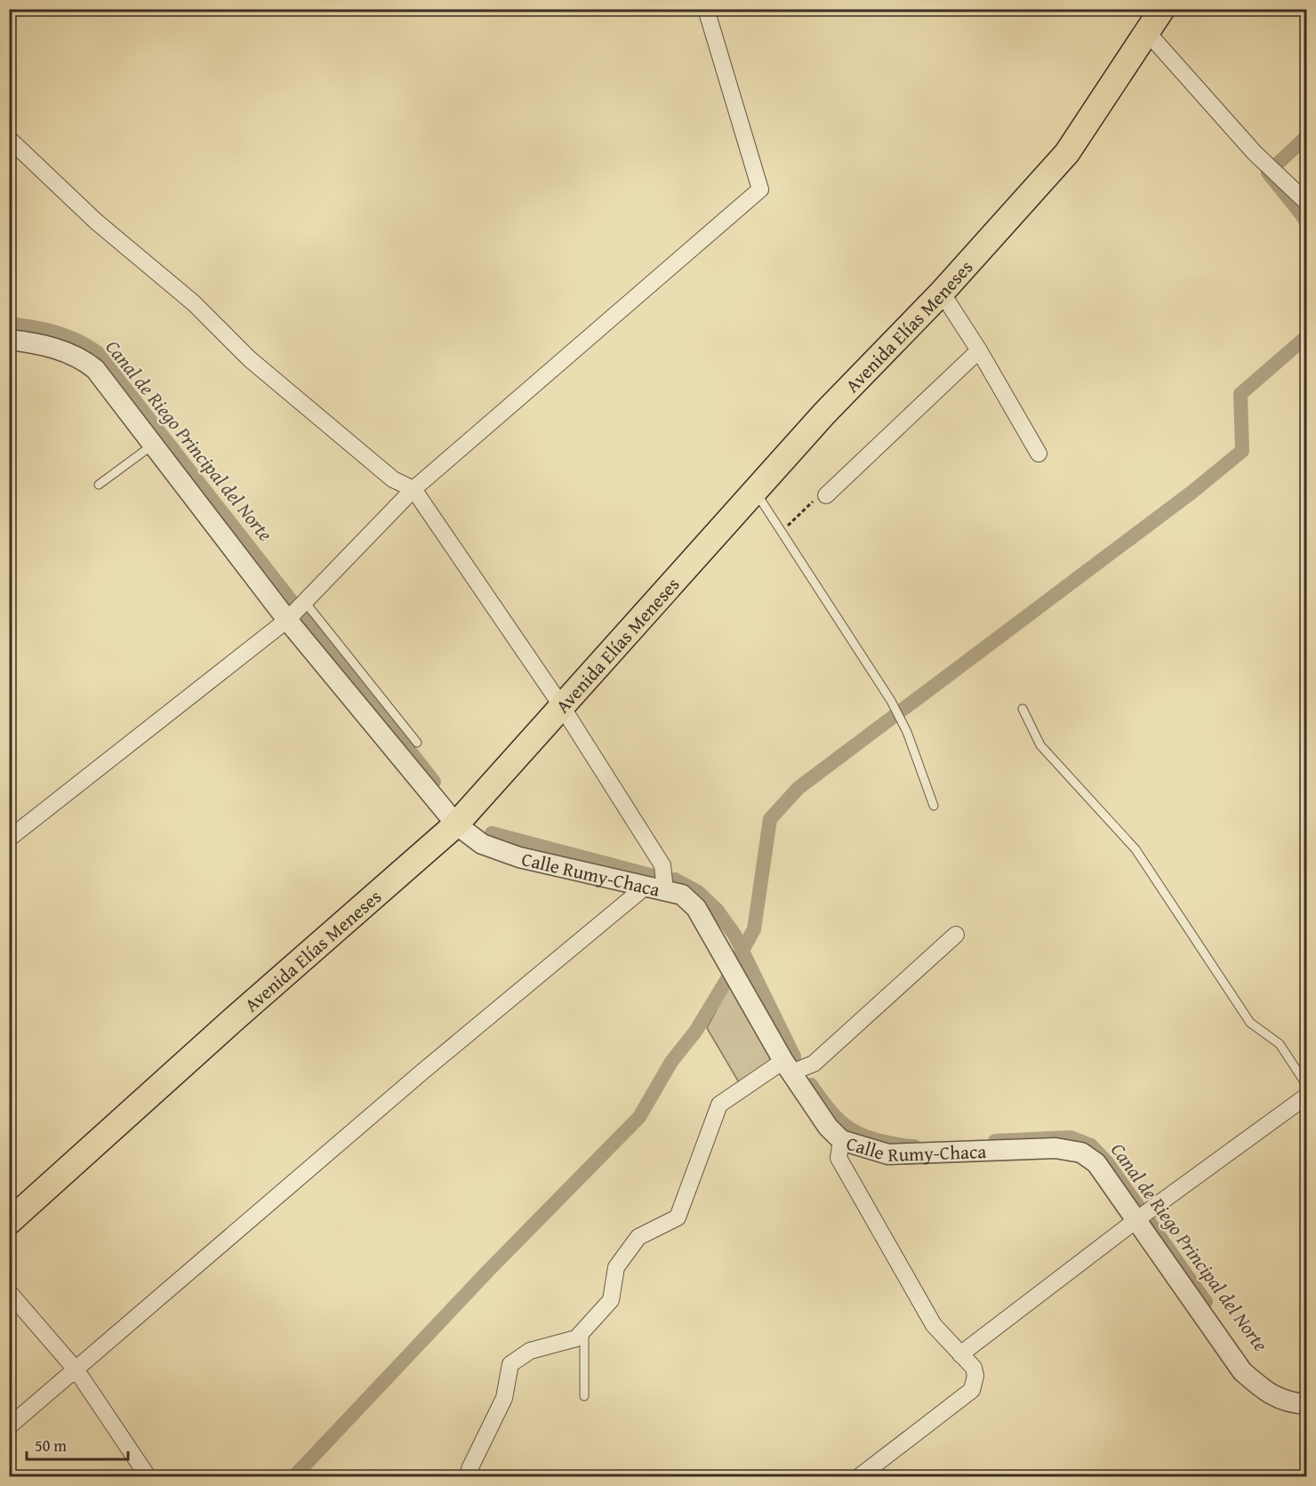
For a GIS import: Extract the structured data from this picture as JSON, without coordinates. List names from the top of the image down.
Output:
{
  "streets": {
    "main road": ["Avenida Elías Meneses"],
    "street": ["Calle Rumy-Chaca"]
  },
  "crossings": [
    ["Avenida Elías Meneses", "Calle Rumy-Chaca"]
  ],
  "water": ["Canal de Riego Principal del Norte"],
  "scale_bar": "50 m"
}
